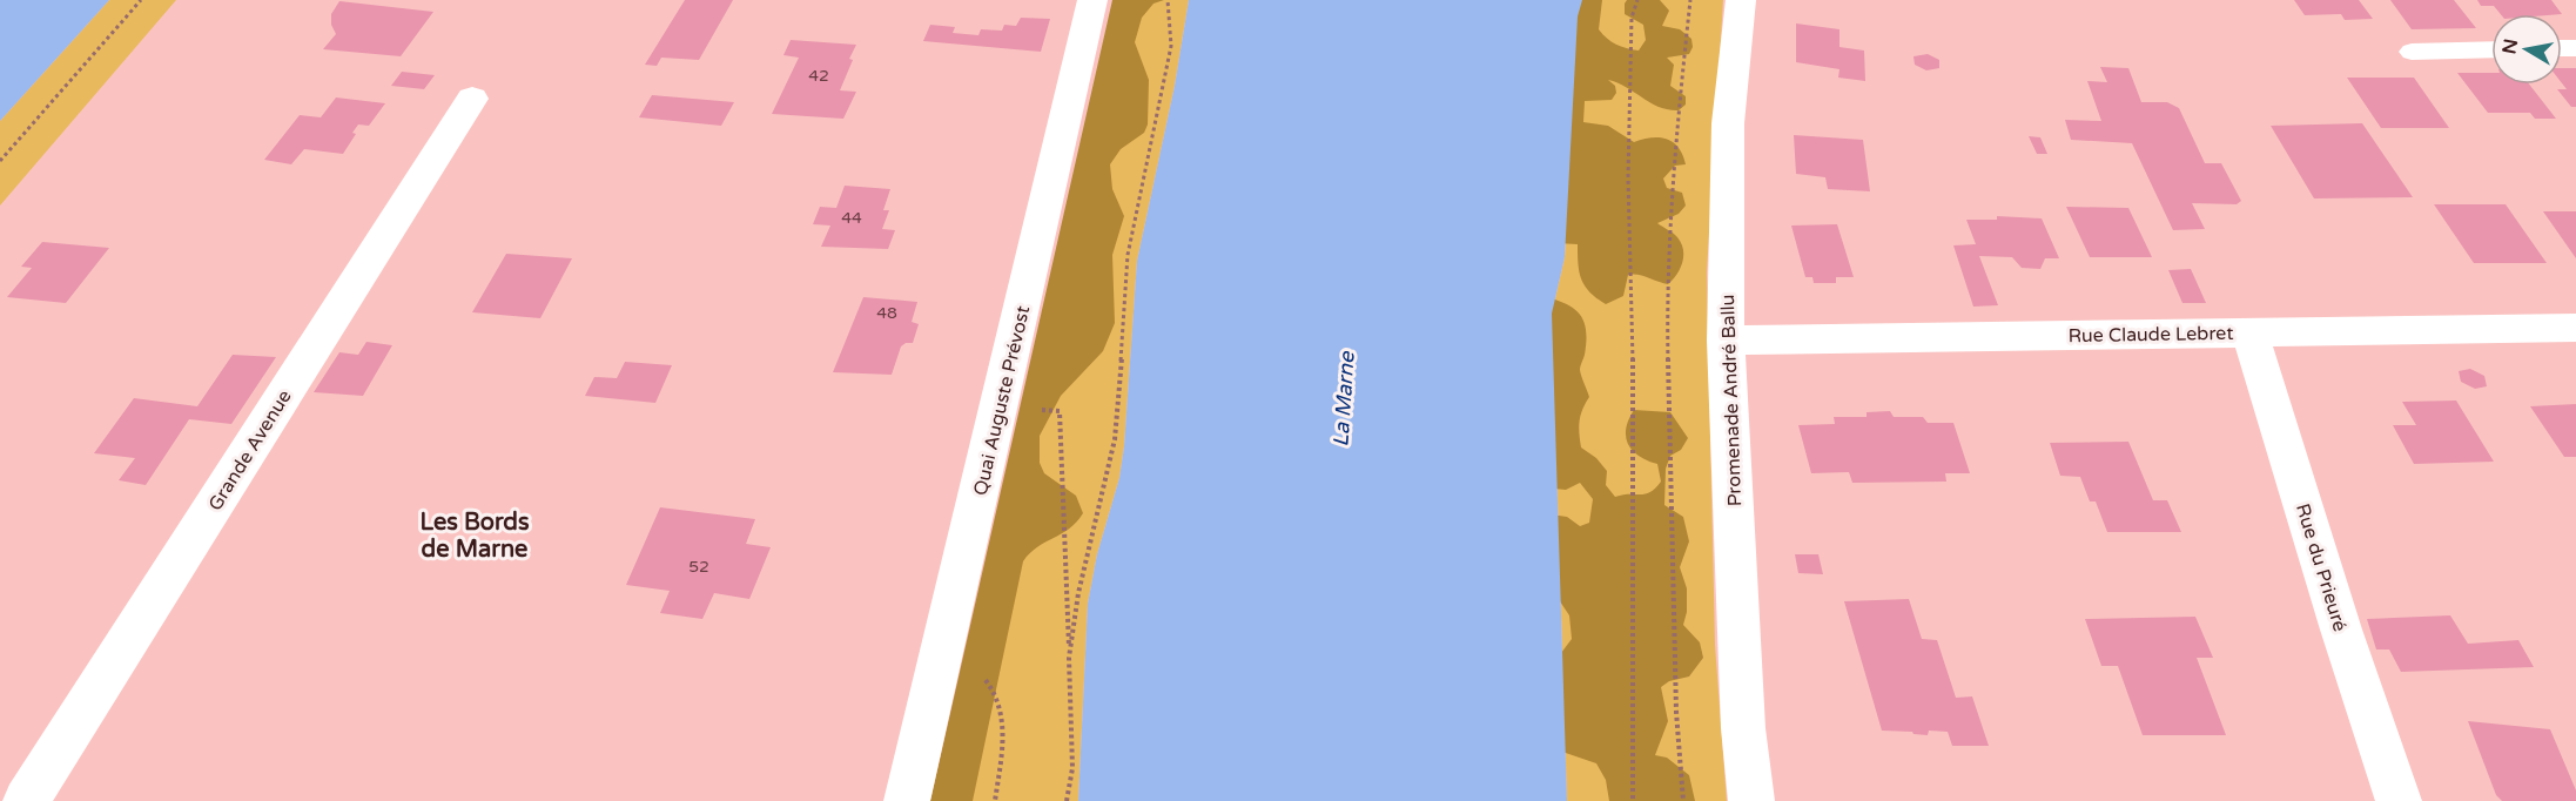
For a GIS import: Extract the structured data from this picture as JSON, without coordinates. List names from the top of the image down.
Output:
{
  "streets": {
    "street": [
      "Rue Claude Lebret",
      "Quai Auguste Prévost",
      "Promenade André Ballu",
      "Grande Avenue",
      "Rue du Prieuré"
    ]
  },
  "crossings": [
    ["Rue Claude Lebret", "Promenade André Ballu"],
    ["Rue Claude Lebret", "Rue du Prieuré"]
  ],
  "districts": ["Les Bords de Marne"],
  "water": ["La Marne"],
  "house_numbers": [
    "42",
    "44",
    "48",
    "52"
  ],
  "north": "left"
}
